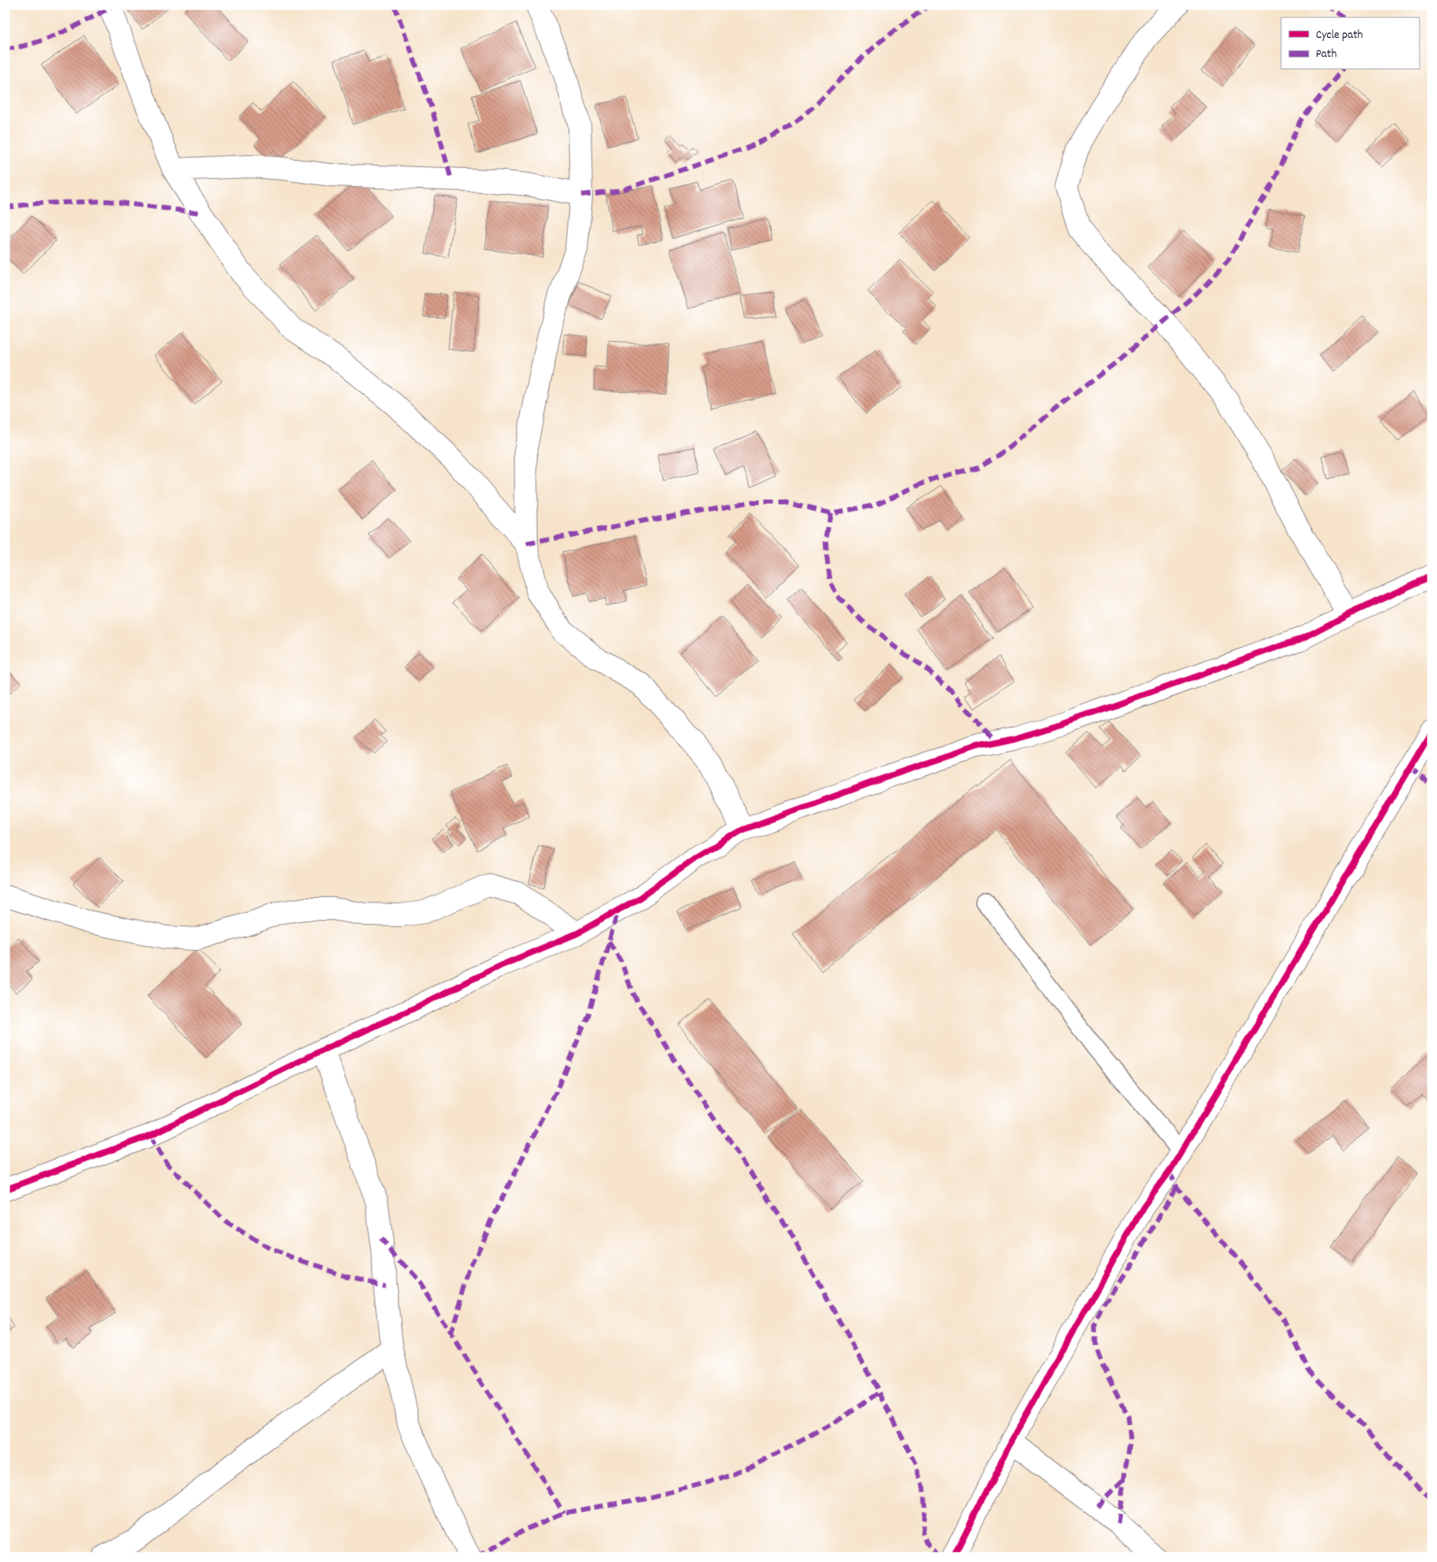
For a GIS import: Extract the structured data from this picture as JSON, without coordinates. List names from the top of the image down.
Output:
{
  "legend": ["Cycle path", "Path"]
}
